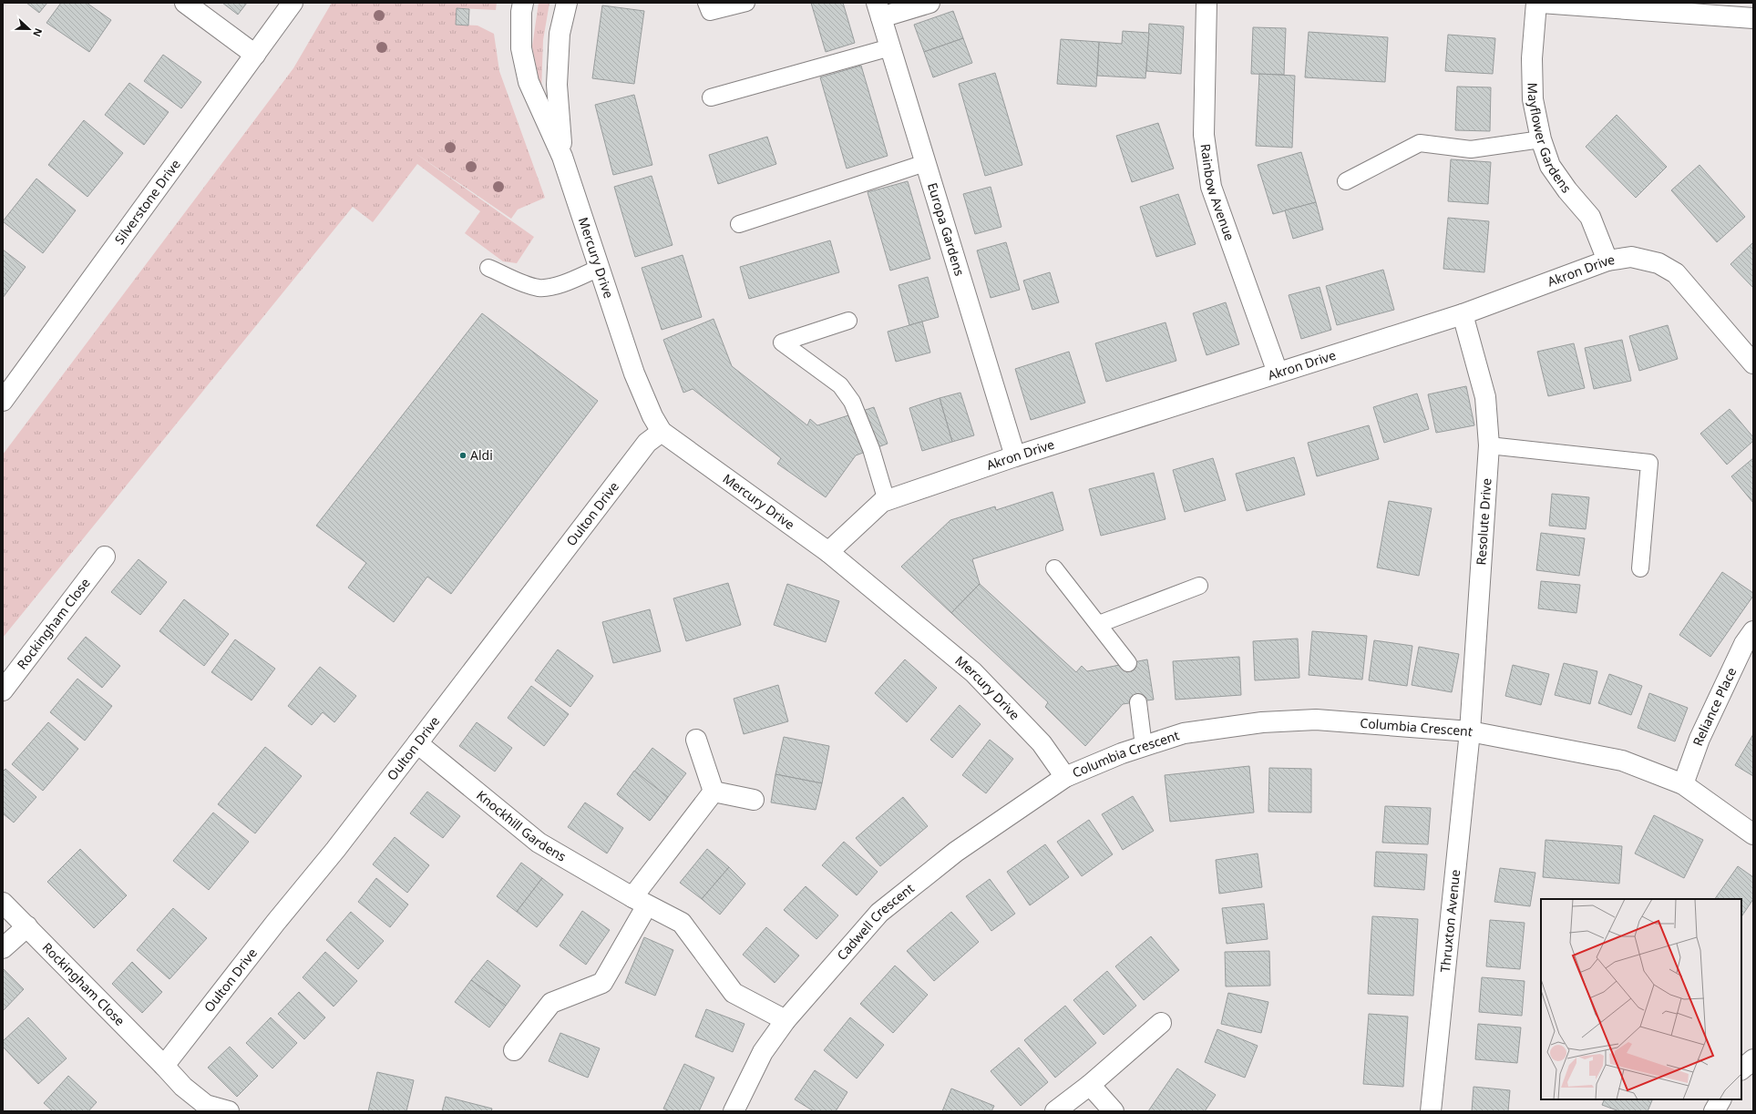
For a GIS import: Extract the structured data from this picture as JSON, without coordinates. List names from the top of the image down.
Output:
{
  "streets": {
    "street": [
      "Mayflower Gardens",
      "Rainbow Avenue",
      "Silverstone Drive",
      "Europa Gardens",
      "Mercury Drive",
      "Akron Drive",
      "Oulton Drive",
      "Resolute Drive",
      "Rockingham Close",
      "Reliance Place",
      "Columbia Crescent",
      "Knockhill Gardens",
      "Thruxton Avenue",
      "Cadwell Crescent"
    ]
  },
  "crossings": [
    ["Mayflower Gardens", "Akron Drive"],
    ["Rainbow Avenue", "Akron Drive"],
    ["Europa Gardens", "Akron Drive"],
    ["Mercury Drive", "Akron Drive"],
    ["Mercury Drive", "Oulton Drive"],
    ["Mercury Drive", "Columbia Crescent"],
    ["Mercury Drive", "Cadwell Crescent"],
    ["Akron Drive", "Resolute Drive"],
    ["Oulton Drive", "Rockingham Close"],
    ["Oulton Drive", "Knockhill Gardens"],
    ["Resolute Drive", "Columbia Crescent"],
    ["Resolute Drive", "Thruxton Avenue"],
    ["Reliance Place", "Columbia Crescent"],
    ["Columbia Crescent", "Thruxton Avenue"],
    ["Columbia Crescent", "Cadwell Crescent"],
    ["Knockhill Gardens", "Cadwell Crescent"]
  ],
  "places": ["Aldi"],
  "north": "right"
}
